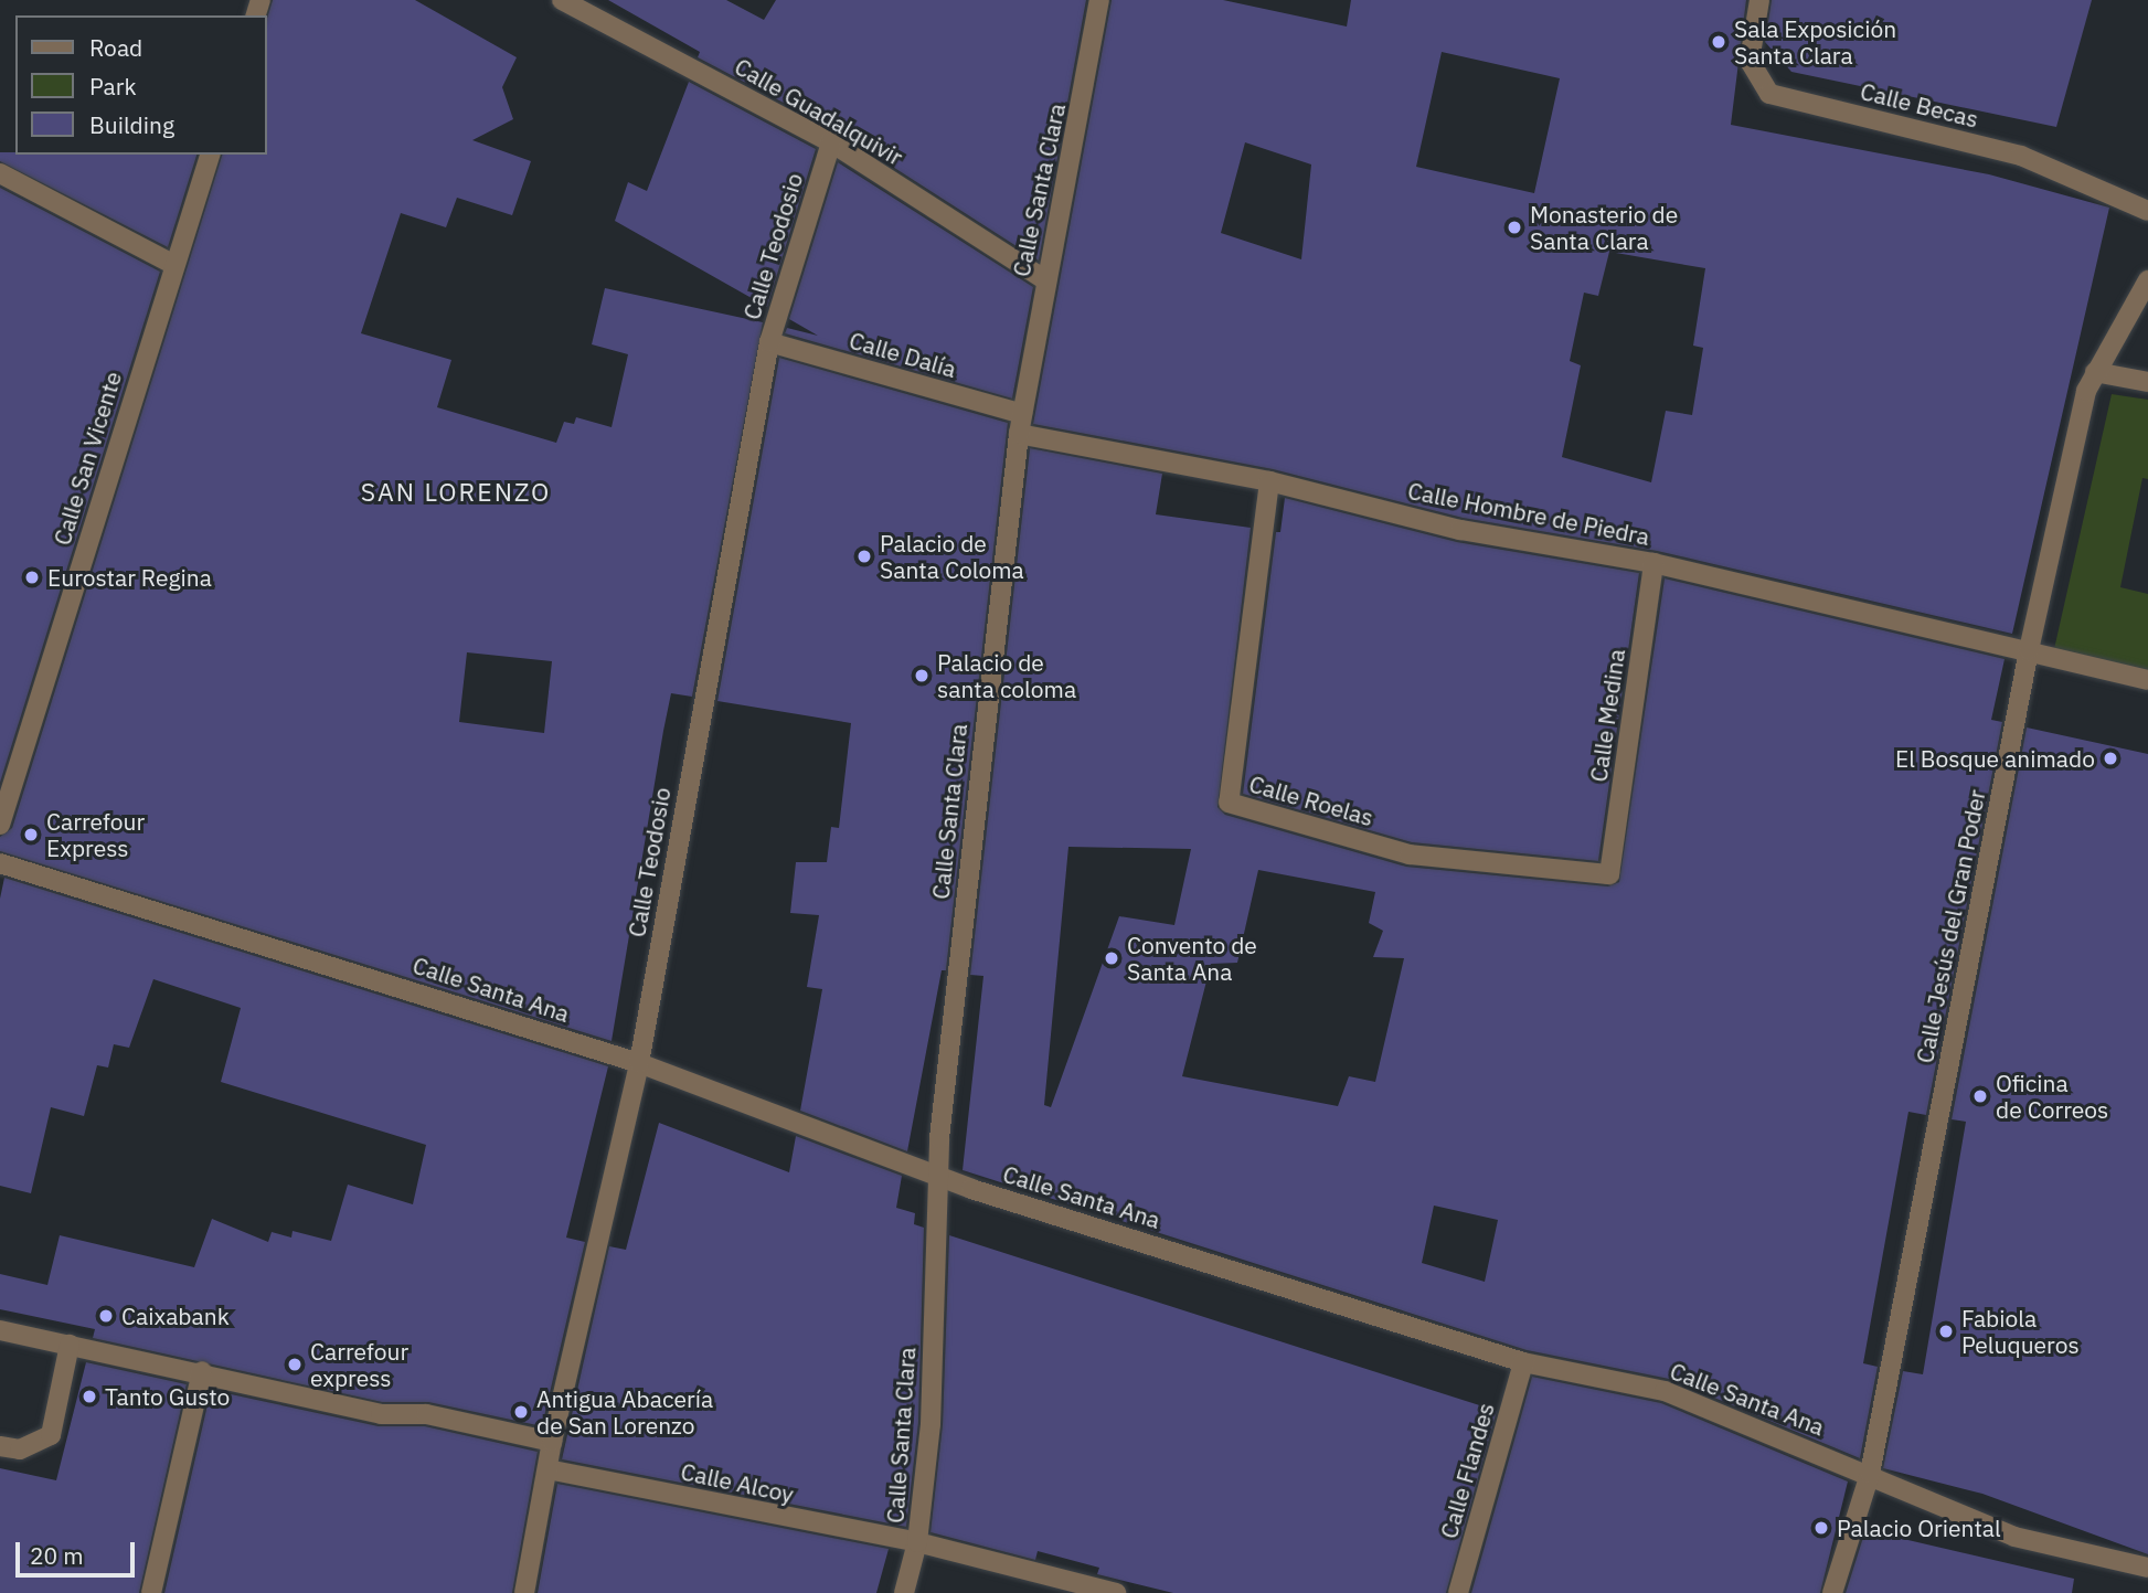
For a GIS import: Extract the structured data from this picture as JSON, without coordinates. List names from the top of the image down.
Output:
{
  "streets": {
    "street": [
      "Calle Becas",
      "Calle Guadalquivir",
      "Calle Santa Clara",
      "Calle Teodosio",
      "Calle Dalía",
      "Calle San Vicente",
      "Calle Hombre de Piedra",
      "Calle Medina",
      "Calle Roelas",
      "Calle Jesús del Gran Poder",
      "Calle Santa Ana",
      "Calle Flandes",
      "Calle Alcoy"
    ]
  },
  "crossings": [
    ["Calle Guadalquivir", "Calle Santa Clara"],
    ["Calle Guadalquivir", "Calle Teodosio"],
    ["Calle Santa Clara", "Calle Dalía"],
    ["Calle Santa Clara", "Calle Hombre de Piedra"],
    ["Calle Santa Clara", "Calle Santa Ana"],
    ["Calle Santa Clara", "Calle Alcoy"],
    ["Calle Teodosio", "Calle Dalía"],
    ["Calle Teodosio", "Calle Santa Ana"],
    ["Calle Teodosio", "Calle Alcoy"],
    ["Calle Hombre de Piedra", "Calle Medina"],
    ["Calle Hombre de Piedra", "Calle Roelas"],
    ["Calle Hombre de Piedra", "Calle Jesús del Gran Poder"],
    ["Calle Medina", "Calle Roelas"],
    ["Calle Jesús del Gran Poder", "Calle Santa Ana"],
    ["Calle Santa Ana", "Calle Flandes"]
  ],
  "districts": ["SAN LORENZO"],
  "places": [
    "Sala Exposición Santa Clara",
    "Monasterio de Santa Clara",
    "Palacio de Santa Coloma",
    "Eurostar Regina",
    "Palacio de santa coloma",
    "El Bosque animado",
    "Carrefour Express",
    "Convento de Santa Ana",
    "Oficina de Correos",
    "Caixabank",
    "Fabiola Peluqueros",
    "Carrefour express",
    "Tanto Gusto",
    "Antigua Abacería de San Lorenzo",
    "Palacio Oriental"
  ],
  "legend": ["Road", "Park", "Building"],
  "scale_bar": "20 m"
}
